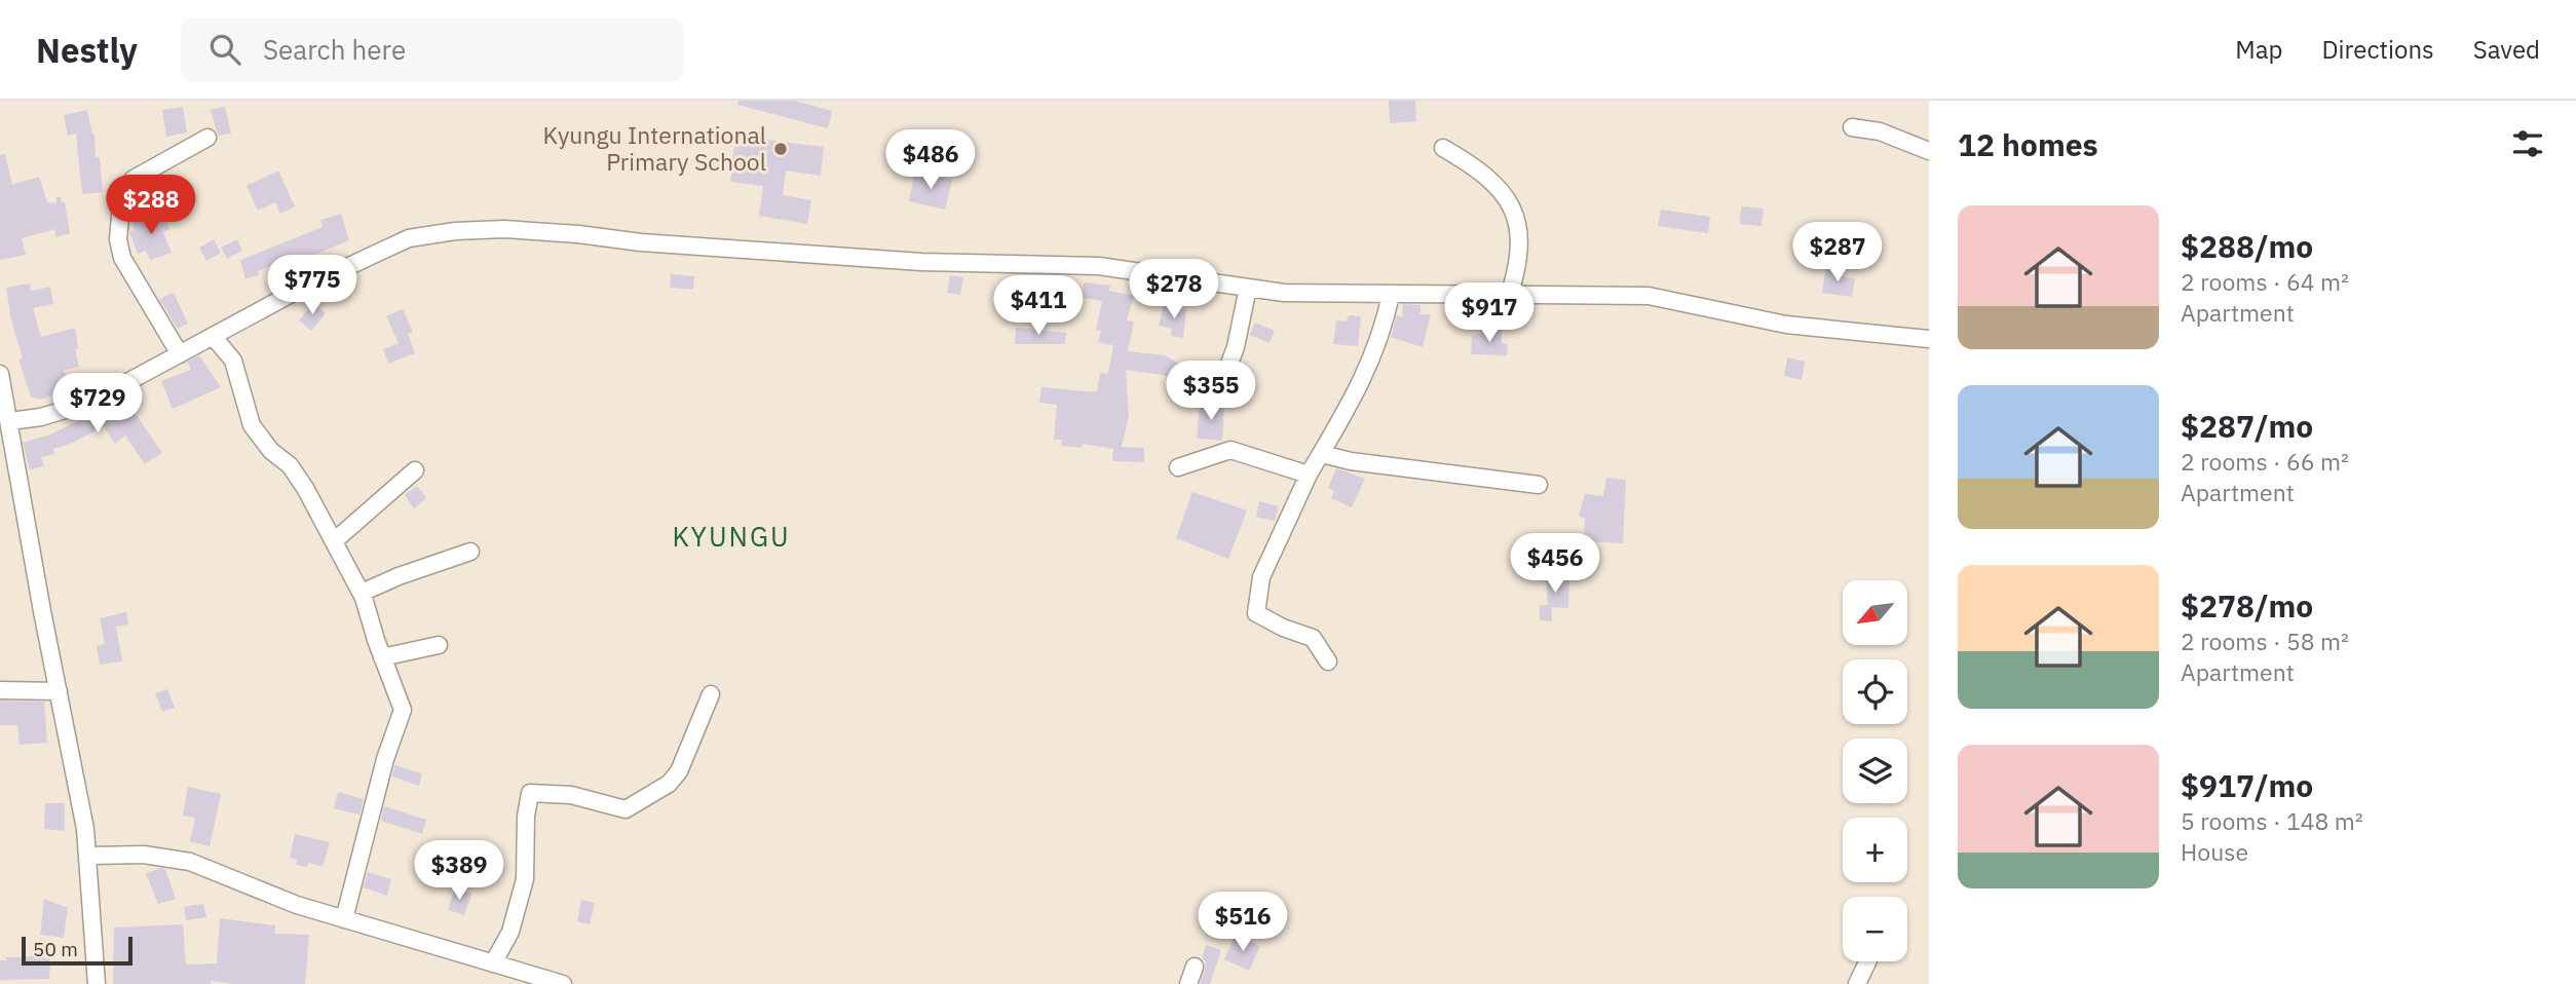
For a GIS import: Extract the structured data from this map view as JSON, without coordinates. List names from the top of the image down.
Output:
{
  "districts": ["KYUNGU"],
  "places": ["Kyungu International Primary School"],
  "scale_bar": "50 m",
  "north": "bottom left",
  "page": {
    "header": "Nestly",
    "search": "Search here",
    "nav": ["Map", "Directions", "Saved"],
    "heading": "12 homes",
    "price": [
      "$486",
      "$288",
      "$287",
      "$775",
      "$278",
      "$411",
      "$917",
      "$355",
      "$729",
      "$456",
      "$389",
      "$516"
    ],
    "list": [
      {
        "name": "$288/mo",
        "note": "2 rooms · 64 m² · Apartment"
      },
      {
        "name": "$287/mo",
        "note": "2 rooms · 66 m² · Apartment"
      },
      {
        "name": "$278/mo",
        "note": "2 rooms · 58 m² · Apartment"
      },
      {
        "name": "$917/mo",
        "note": "5 rooms · 148 m² · House"
      }
    ],
    "map_buttons": ["+", "−"],
    "scale": "50 m"
  }
}
